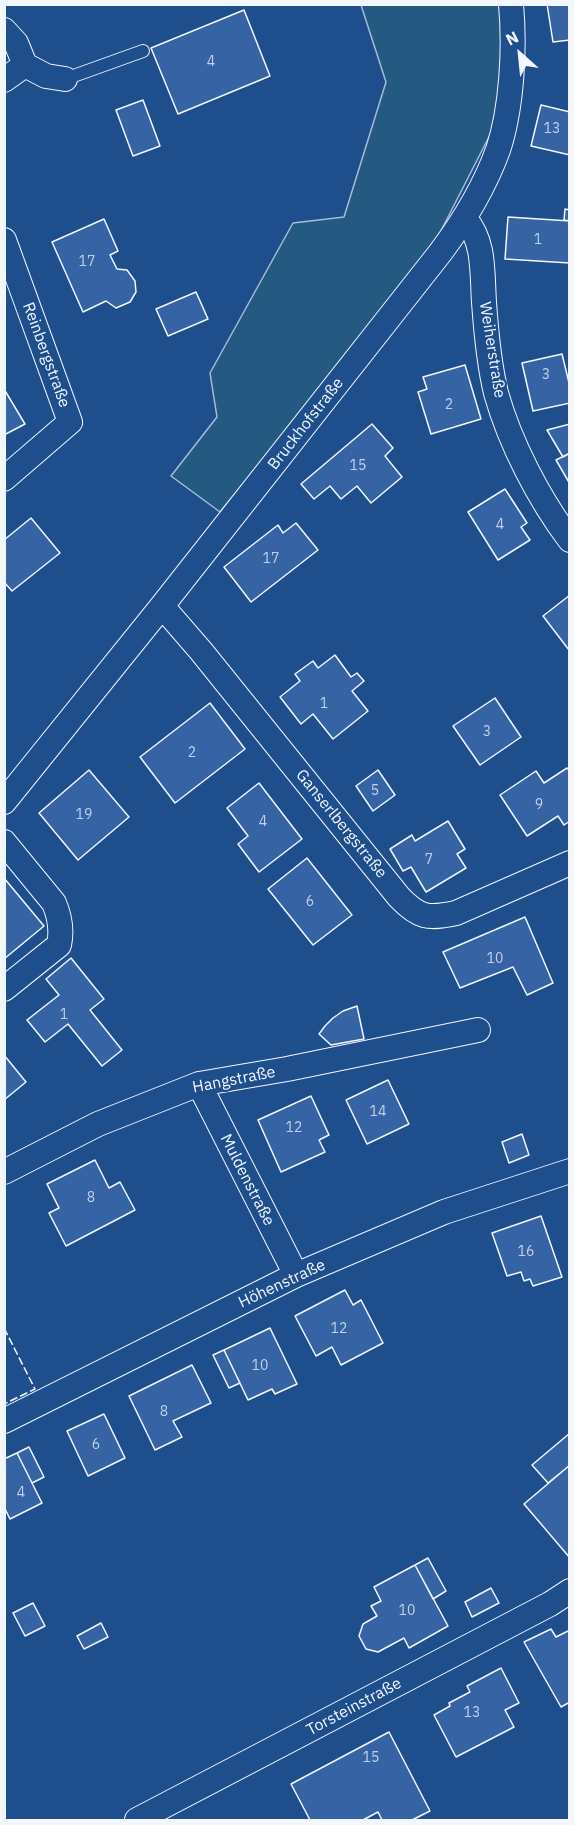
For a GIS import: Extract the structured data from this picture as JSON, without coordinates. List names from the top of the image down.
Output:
{
  "streets": {
    "street": [
      "Weiherstraße",
      "Reinbergstraße",
      "Bruckhofstraße",
      "Ganserlbergstraße",
      "Hangstraße",
      "Muldenstraße",
      "Höhenstraße",
      "Torsteinstraße"
    ]
  },
  "crossings": [
    ["Weiherstraße", "Bruckhofstraße"],
    ["Bruckhofstraße", "Ganserlbergstraße"],
    ["Hangstraße", "Muldenstraße"],
    ["Muldenstraße", "Höhenstraße"]
  ],
  "house_numbers": [
    "4",
    "13",
    "1",
    "17",
    "3",
    "2",
    "15",
    "4",
    "17",
    "1",
    "3",
    "2",
    "5",
    "9",
    "19",
    "4",
    "7",
    "6",
    "10",
    "1",
    "14",
    "12",
    "8",
    "16",
    "12",
    "10",
    "8",
    "6",
    "4",
    "10",
    "13",
    "15"
  ],
  "north": "top left"
}
